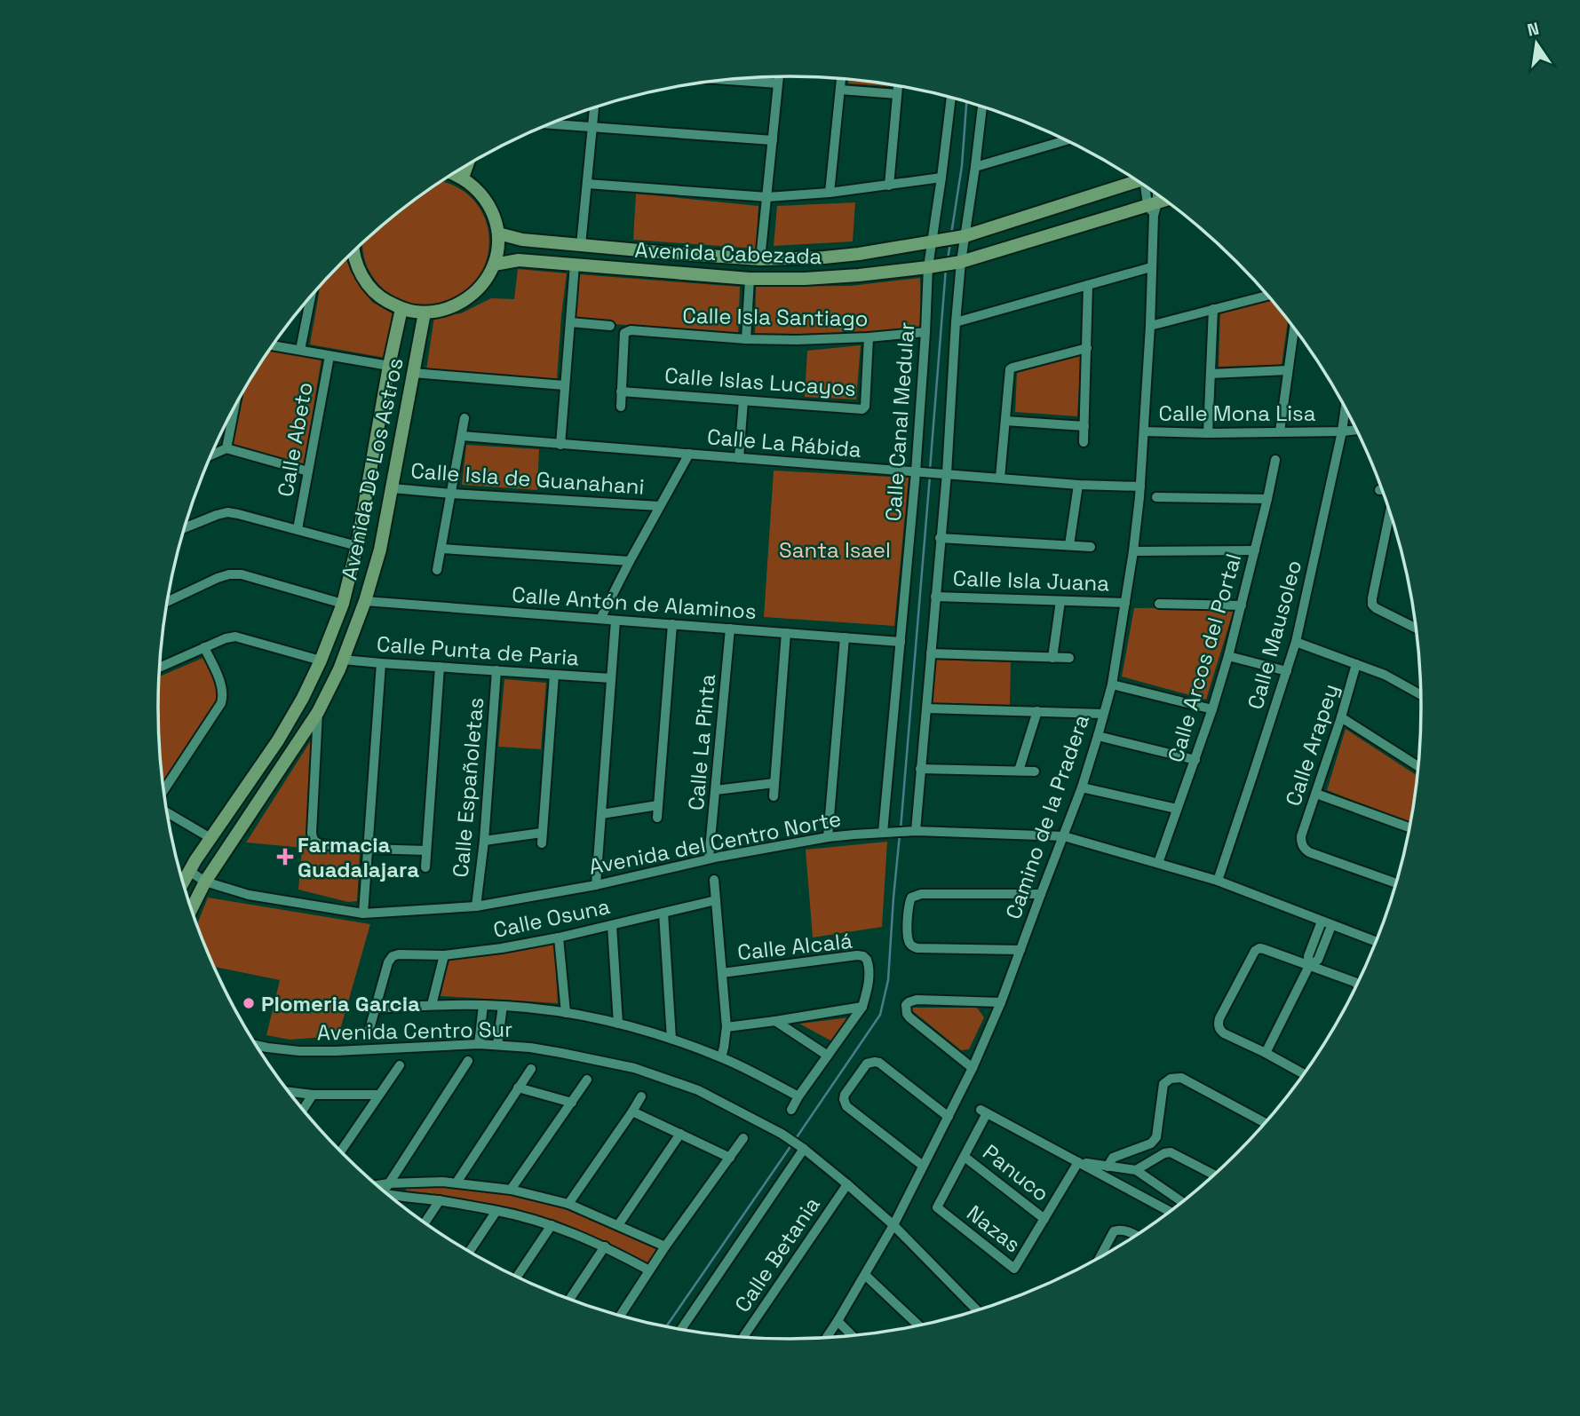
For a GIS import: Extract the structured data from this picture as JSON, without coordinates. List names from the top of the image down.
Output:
{
  "streets": {
    "main road": ["Avenida Cabezada", "Avenida De Los Astros"],
    "street": [
      "Calle Isla Santiago",
      "Calle Islas Lucayos",
      "Calle Mona Lisa",
      "Calle Canal Medular",
      "Calle Abeto",
      "Calle La Rábida",
      "Calle Isla de Guanahani",
      "Calle Isla Juana",
      "Calle Antón de Alaminos",
      "Calle Mausoleo",
      "Calle Punta de Paria",
      "Calle Arcos del Portal",
      "Calle La Pinta",
      "Calle Arapey",
      "Calle Españoletas",
      "Camino de la Pradera",
      "Avenida del Centro Norte",
      "Calle Osuna",
      "Calle Alcalá",
      "Avenida Centro Sur",
      "Panuco",
      "Nazas",
      "Calle Betania"
    ]
  },
  "crossings": [
    ["Avenida Cabezada", "Calle Canal Medular"],
    ["Avenida Cabezada", "Camino de la Pradera"],
    ["Calle Isla Santiago", "Calle Islas Lucayos"],
    ["Calle Isla Santiago", "Calle Canal Medular"],
    ["Calle Mona Lisa", "Calle Mausoleo"],
    ["Calle Mona Lisa", "Camino de la Pradera"],
    ["Calle Canal Medular", "Calle La Rábida"],
    ["Calle Canal Medular", "Calle Antón de Alaminos"],
    ["Calle Canal Medular", "Avenida del Centro Norte"],
    ["Calle La Rábida", "Camino de la Pradera"],
    ["Avenida De Los Astros", "Calle Isla de Guanahani"],
    ["Avenida De Los Astros", "Calle Antón de Alaminos"],
    ["Avenida De Los Astros", "Calle Punta de Paria"],
    ["Avenida De Los Astros", "Avenida del Centro Norte"],
    ["Calle Isla Juana", "Camino de la Pradera"],
    ["Calle Antón de Alaminos", "Calle La Pinta"],
    ["Calle Mausoleo", "Avenida del Centro Norte"],
    ["Calle Punta de Paria", "Calle Españoletas"],
    ["Calle Arcos del Portal", "Avenida del Centro Norte"],
    ["Calle La Pinta", "Avenida del Centro Norte"],
    ["Calle Españoletas", "Avenida del Centro Norte"],
    ["Camino de la Pradera", "Avenida del Centro Norte"],
    ["Camino de la Pradera", "Avenida Centro Sur"],
    ["Avenida Centro Sur", "Calle Betania"],
    ["Panuco", "Nazas"]
  ],
  "parks": ["Santa Isael"],
  "places": {
    "health": ["Farmacia Guadalajara"],
    "other": ["Plomeria Garcia"]
  },
  "north": "top"
}
